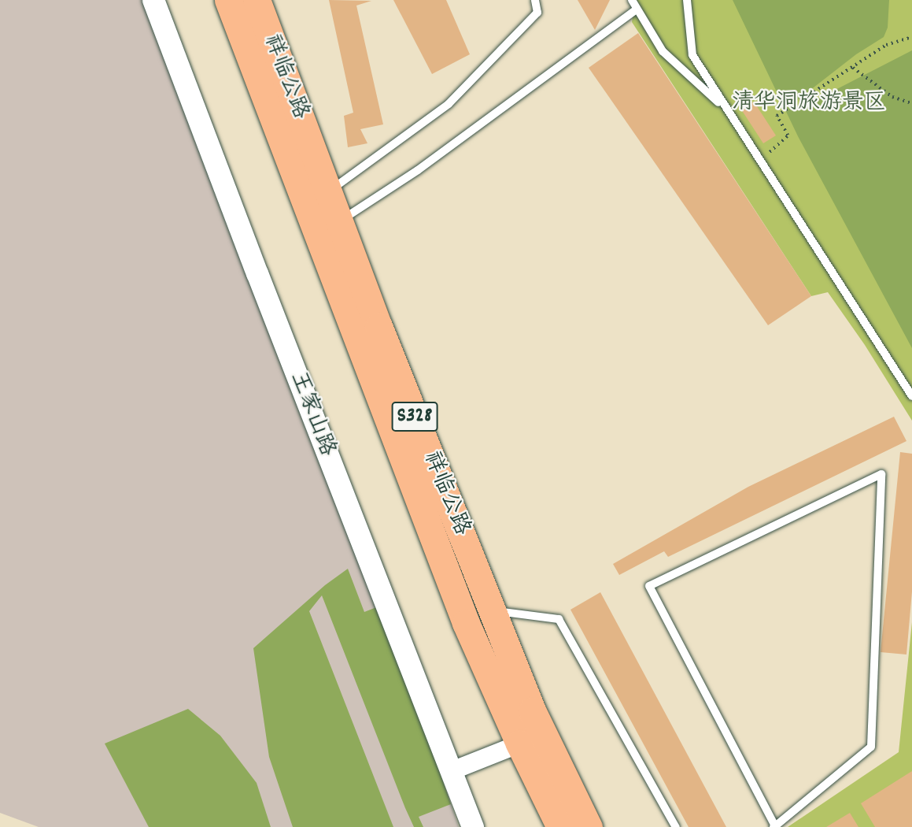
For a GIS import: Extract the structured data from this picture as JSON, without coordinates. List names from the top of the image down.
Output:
{
  "streets": {
    "main road": ["祥临公路", "S328"],
    "street": ["王家山路"]
  },
  "parks": ["清华洞旅游景区"]
}
